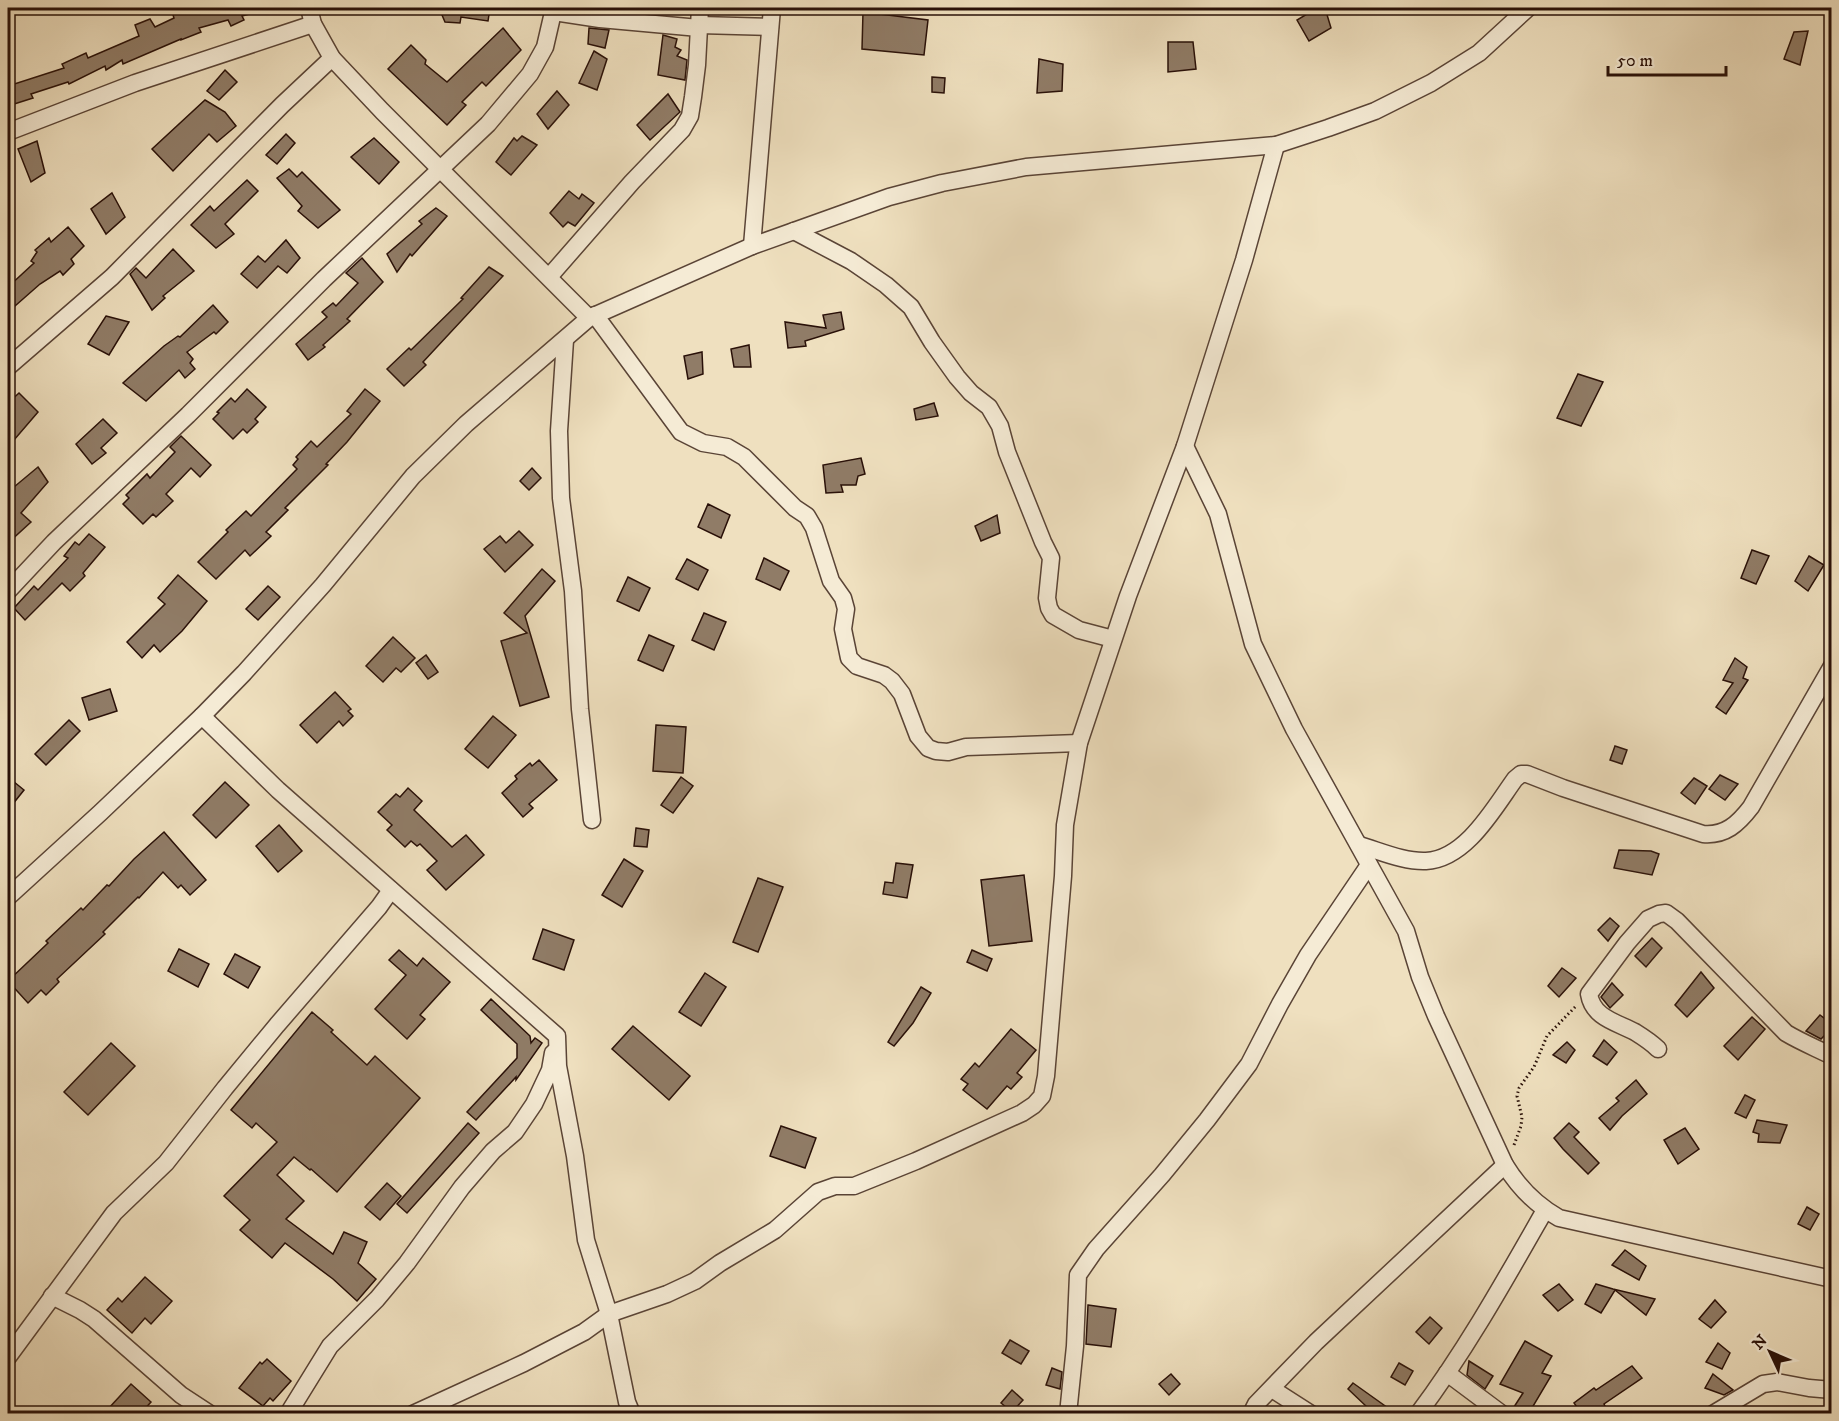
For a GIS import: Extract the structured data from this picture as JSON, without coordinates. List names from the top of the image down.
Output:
{
  "scale_bar": "50 m",
  "north": "top left"
}
